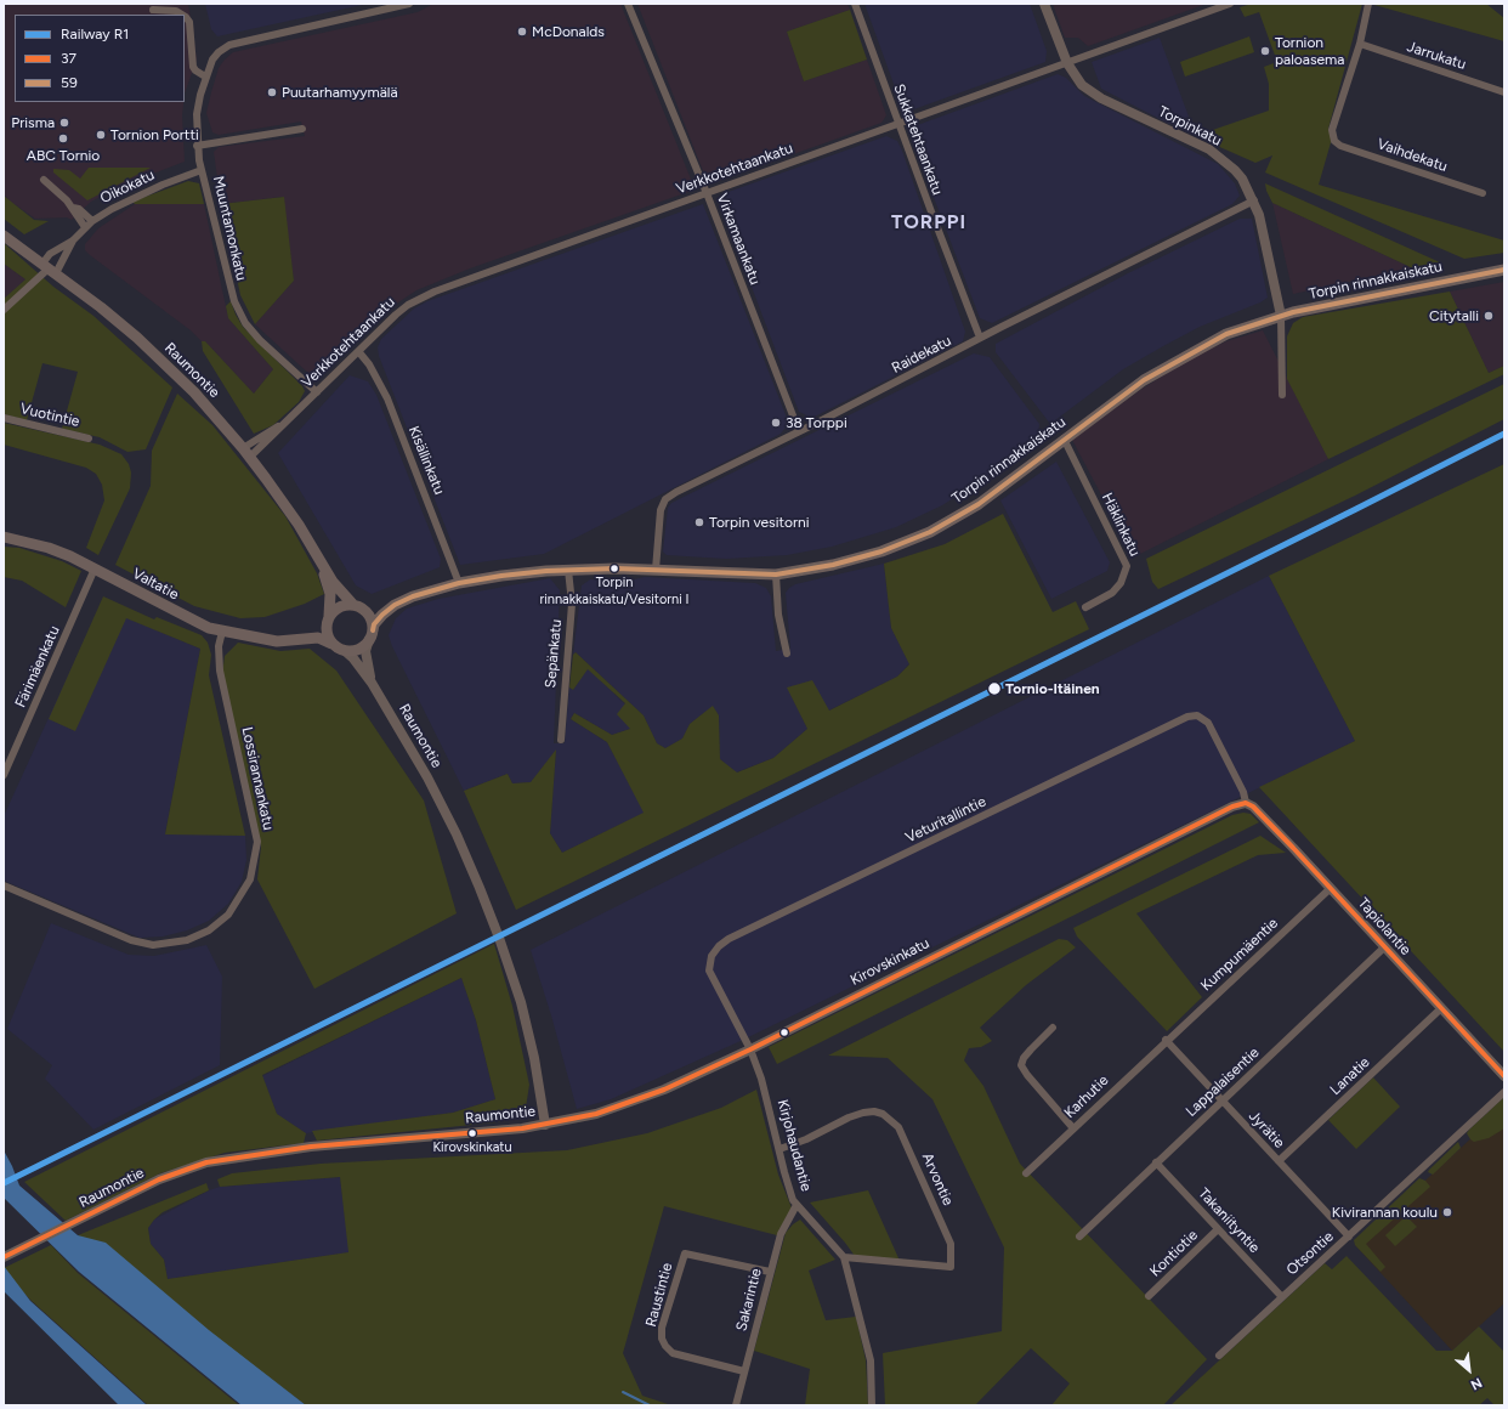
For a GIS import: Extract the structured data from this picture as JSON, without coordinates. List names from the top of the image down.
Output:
{
  "streets": {
    "main road": ["Torpin rinnakkaiskatu", "Raumontie", "Valtatie"],
    "street": [
      "Jarrukatu",
      "Torpinkatu",
      "Sukkatehtaankatu",
      "Vaihdekatu",
      "Verkkotehtaankatu",
      "Oikokatu",
      "Muuntamonkatu",
      "Virkamaankatu",
      "Raidekatu",
      "Vuotintie",
      "Kisällinkatu",
      "Häklinkatu",
      "Sepänkatu",
      "Färimäenkatu",
      "Lossirannankatu",
      "Veturitallintie",
      "Tapiolantie",
      "Kumpumäentie",
      "Kirovskinkatu",
      "Lanatie",
      "Lappalaisentie",
      "Karhutie",
      "Jyrätie",
      "Kirjohaudantie",
      "Arvontie",
      "Takaniityntie",
      "Kontiotie",
      "Otsontie",
      "Raustintie",
      "Sakarintie"
    ]
  },
  "crossings": [
    ["Jarrukatu", "Vaihdekatu"],
    ["Torpinkatu", "Verkkotehtaankatu"],
    ["Torpinkatu", "Torpin rinnakkaiskatu"],
    ["Torpinkatu", "Raidekatu"],
    ["Sukkatehtaankatu", "Verkkotehtaankatu"],
    ["Sukkatehtaankatu", "Raidekatu"],
    ["Verkkotehtaankatu", "Muuntamonkatu"],
    ["Verkkotehtaankatu", "Virkamaankatu"],
    ["Verkkotehtaankatu", "Raumontie"],
    ["Verkkotehtaankatu", "Kisällinkatu"],
    ["Oikokatu", "Muuntamonkatu"],
    ["Oikokatu", "Raumontie"],
    ["Virkamaankatu", "Raidekatu"],
    ["Torpin rinnakkaiskatu", "Raidekatu"],
    ["Torpin rinnakkaiskatu", "Raumontie"],
    ["Torpin rinnakkaiskatu", "Kisällinkatu"],
    ["Torpin rinnakkaiskatu", "Häklinkatu"],
    ["Torpin rinnakkaiskatu", "Valtatie"],
    ["Torpin rinnakkaiskatu", "Sepänkatu"],
    ["Raumontie", "Valtatie"],
    ["Raumontie", "Kirovskinkatu"],
    ["Valtatie", "Färimäenkatu"],
    ["Valtatie", "Lossirannankatu"],
    ["Veturitallintie", "Tapiolantie"],
    ["Veturitallintie", "Kirovskinkatu"],
    ["Veturitallintie", "Kirjohaudantie"],
    ["Tapiolantie", "Kumpumäentie"],
    ["Tapiolantie", "Kirovskinkatu"],
    ["Tapiolantie", "Lanatie"],
    ["Tapiolantie", "Lappalaisentie"],
    ["Kumpumäentie", "Karhutie"],
    ["Kumpumäentie", "Jyrätie"],
    ["Kirovskinkatu", "Kirjohaudantie"],
    ["Lanatie", "Jyrätie"],
    ["Lappalaisentie", "Jyrätie"],
    ["Lappalaisentie", "Takaniityntie"],
    ["Karhutie", "Jyrätie"],
    ["Jyrätie", "Otsontie"],
    ["Kirjohaudantie", "Arvontie"],
    ["Kirjohaudantie", "Sakarintie"],
    ["Takaniityntie", "Kontiotie"],
    ["Takaniityntie", "Otsontie"],
    ["Raustintie", "Sakarintie"]
  ],
  "districts": ["TORPPI"],
  "places": [
    "McDonalds",
    "Tornion paloasema",
    "Puutarhamyymälä",
    "Prisma",
    "Tornion Portti",
    "ABC Tornio",
    "Citytalli",
    "38 Torppi",
    "Torpin vesitorni",
    "Torpin rinnakkaiskatu/Vesitorni I",
    "Tornio-Itäinen",
    "Kirovskinkatu",
    "Kivirannan koulu"
  ],
  "lines": ["transit line 59", "rail line R1", "transit line 37"],
  "legend": ["Railway R1", "37", "59"],
  "north": "bottom right"
}
